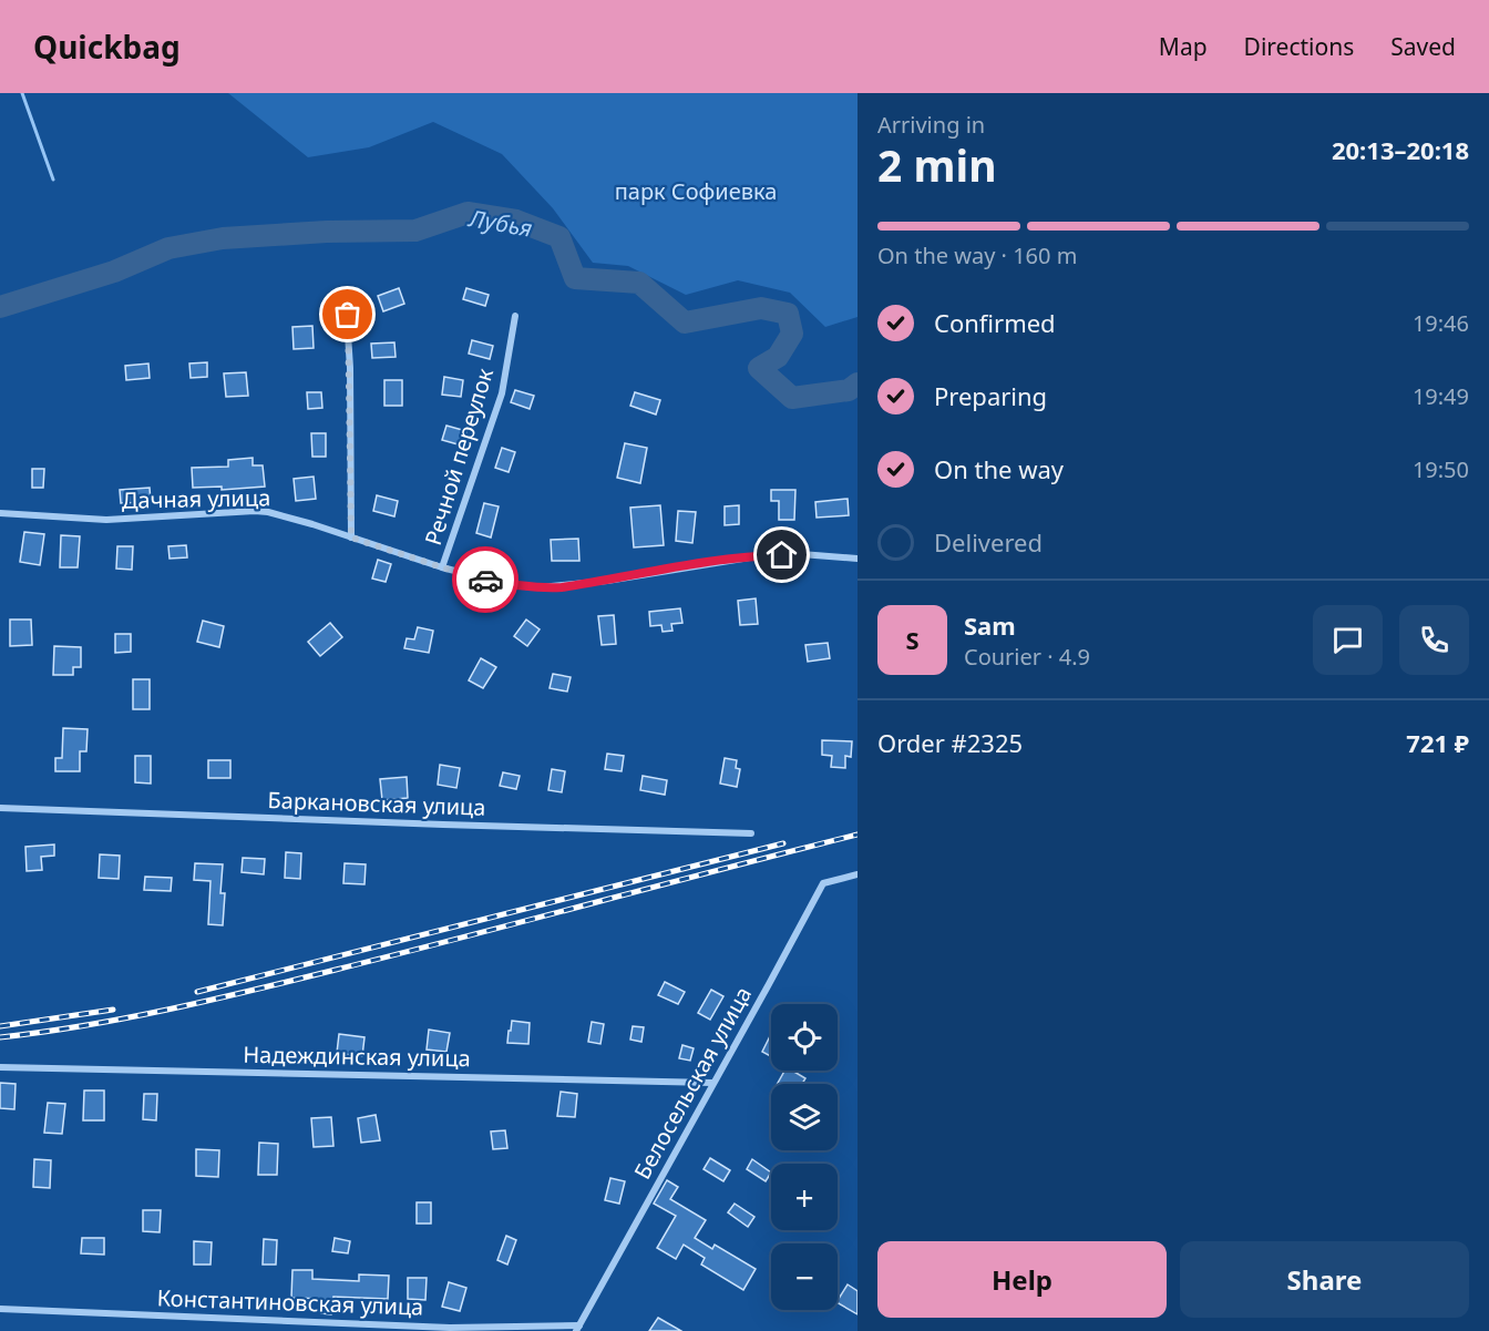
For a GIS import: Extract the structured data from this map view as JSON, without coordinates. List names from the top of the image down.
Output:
{
  "streets": {
    "street": [
      "Речной переулок",
      "Дачная улица",
      "Баркановская улица",
      "Надеждинская улица",
      "Белосельская улица",
      "Константиновская улица"
    ]
  },
  "crossings": [
    ["Речной переулок", "Дачная улица"],
    ["Надеждинская улица", "Белосельская улица"],
    ["Белосельская улица", "Константиновская улица"]
  ],
  "water": ["Лубья"],
  "parks": ["парк Софиевка"],
  "page": {
    "header": "Quickbag",
    "nav": ["Map", "Directions", "Saved"],
    "heading": ["2 min", "Arriving in", "20:13–20:18"],
    "panel": [
      "Sam",
      "Courier · 4.9",
      "Order #2325",
      "721 ₽"
    ],
    "bar": "On the way · 160 m",
    "list": [
      ["Confirmed", "19:46"],
      ["Preparing", "19:49"],
      ["On the way", "19:50"],
      "Delivered"
    ],
    "round": "S",
    "map_buttons": ["+", "−"],
    "buttons": ["Help", "Share"]
  }
}
